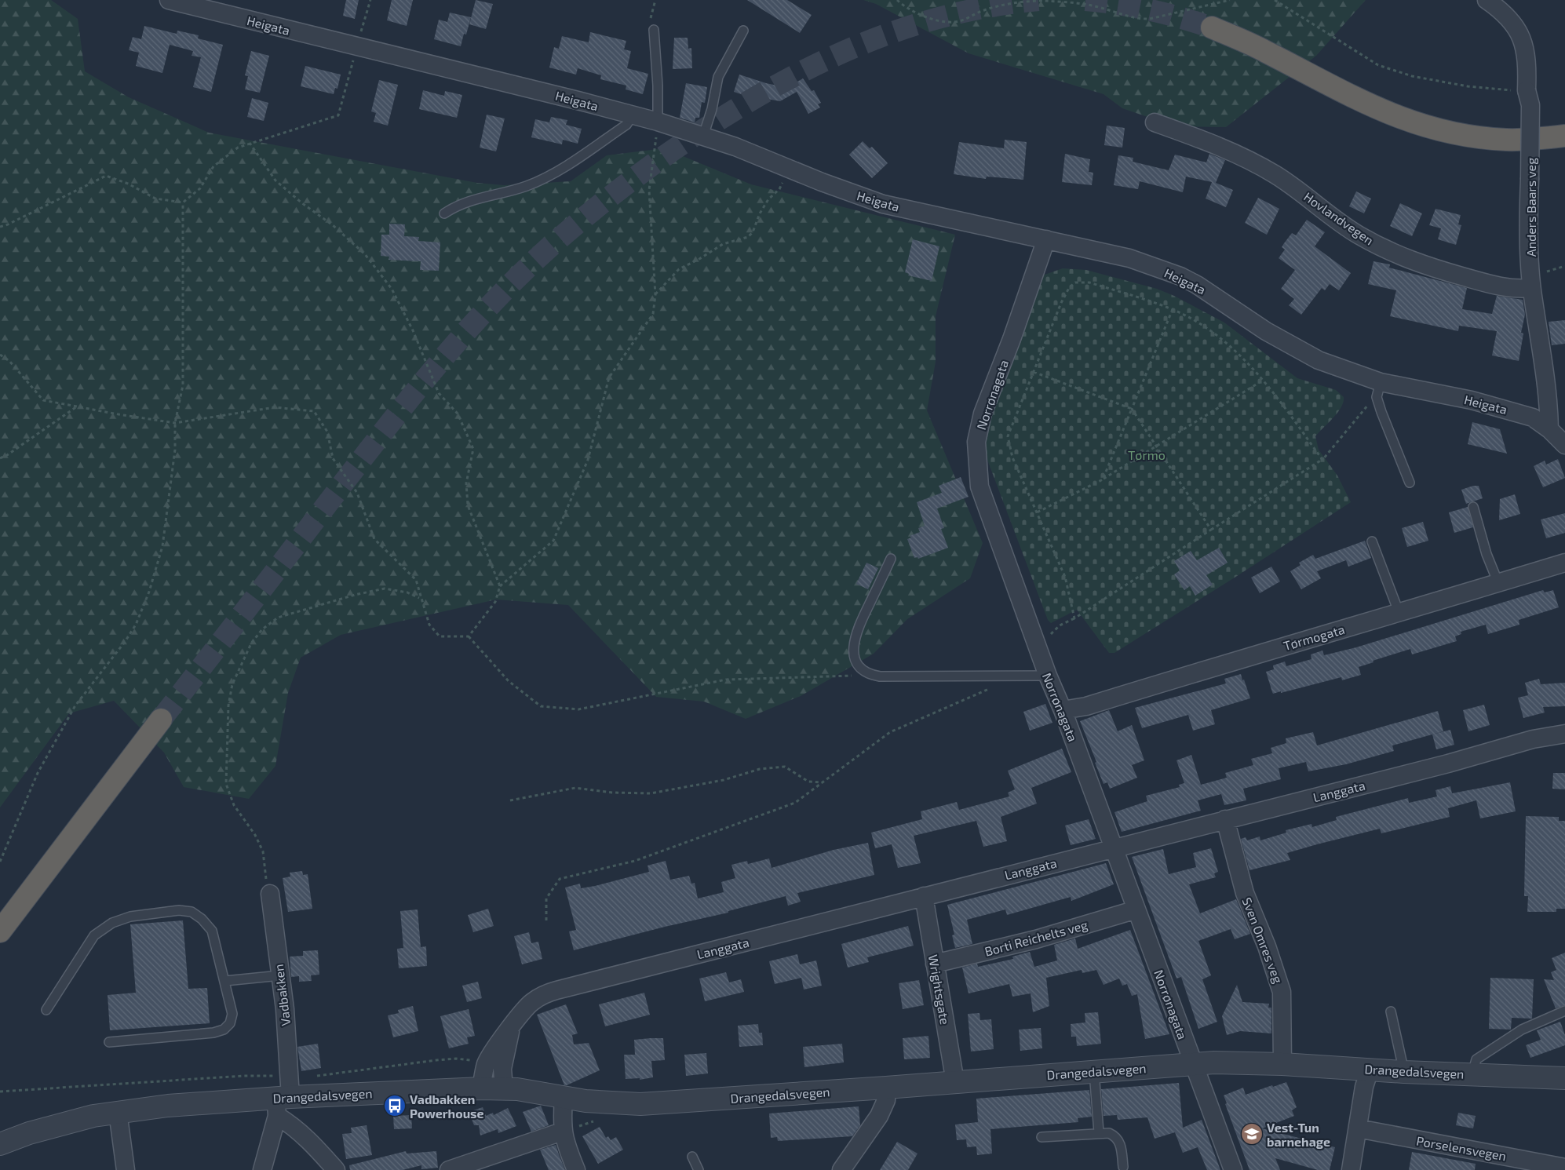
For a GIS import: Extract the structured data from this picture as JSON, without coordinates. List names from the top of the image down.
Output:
{
  "streets": {
    "street": [
      "Heigata",
      "Anders Baars veg",
      "Hovlandvegen",
      "Norrønagata",
      "Tørmogata",
      "Langgata",
      "Borti Reichelts veg",
      "Sven Omres veg",
      "Wrightsgate",
      "Vadbakken",
      "Drangedalsvegen",
      "Porselensvegen"
    ]
  },
  "crossings": [
    ["Heigata", "Anders Baars veg"],
    ["Heigata", "Norrønagata"],
    ["Anders Baars veg", "Hovlandvegen"],
    ["Norrønagata", "Tørmogata"],
    ["Norrønagata", "Langgata"],
    ["Norrønagata", "Borti Reichelts veg"],
    ["Norrønagata", "Drangedalsvegen"],
    ["Langgata", "Sven Omres veg"],
    ["Langgata", "Wrightsgate"],
    ["Langgata", "Drangedalsvegen"],
    ["Borti Reichelts veg", "Wrightsgate"],
    ["Sven Omres veg", "Drangedalsvegen"],
    ["Wrightsgate", "Drangedalsvegen"],
    ["Vadbakken", "Drangedalsvegen"]
  ],
  "parks": ["Tørmo"],
  "places": {
    "bus stop": ["Vadbakken Powerhouse"],
    "school or university": ["Vest-Tun barnehage"]
  }
}
